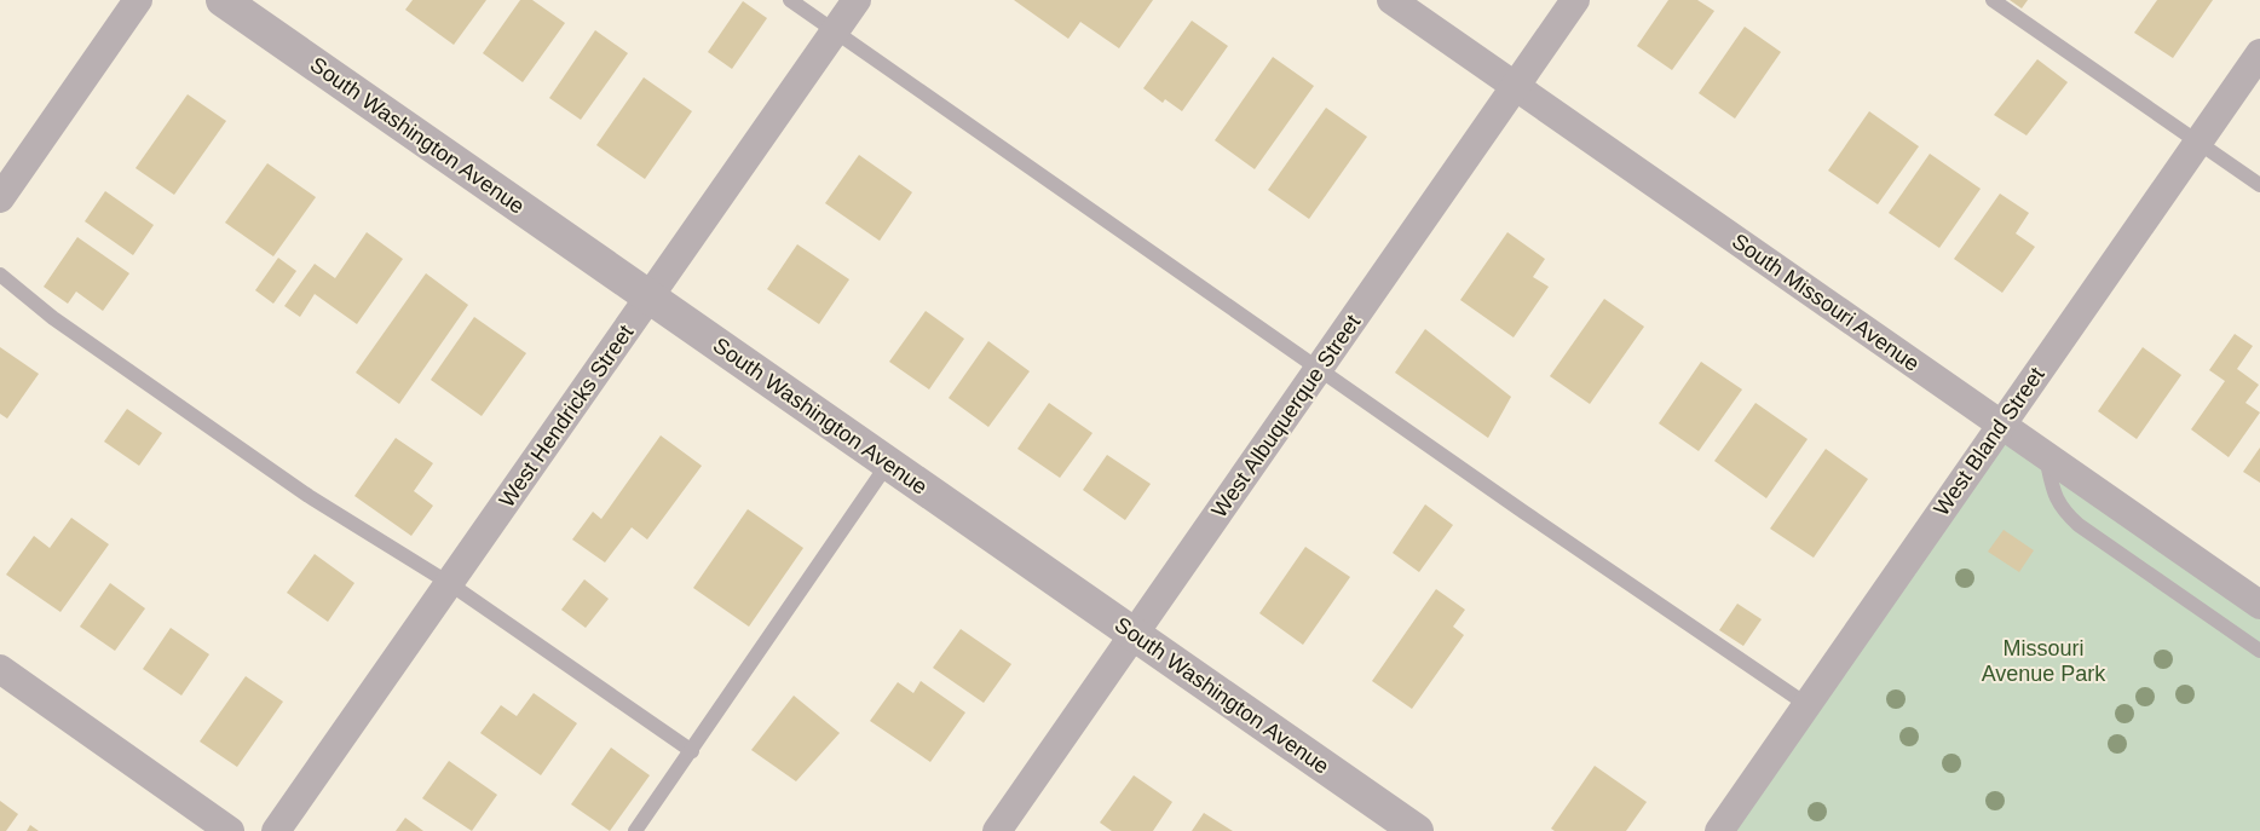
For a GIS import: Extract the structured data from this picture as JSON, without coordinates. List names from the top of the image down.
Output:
{
  "streets": {
    "street": [
      "South Washington Avenue",
      "South Missouri Avenue",
      "West Hendricks Street",
      "West Albuquerque Street",
      "West Bland Street"
    ]
  },
  "crossings": [
    ["South Washington Avenue", "West Hendricks Street"],
    ["South Washington Avenue", "West Albuquerque Street"],
    ["South Missouri Avenue", "West Albuquerque Street"],
    ["South Missouri Avenue", "West Bland Street"]
  ],
  "parks": ["Missouri Avenue Park"]
}
